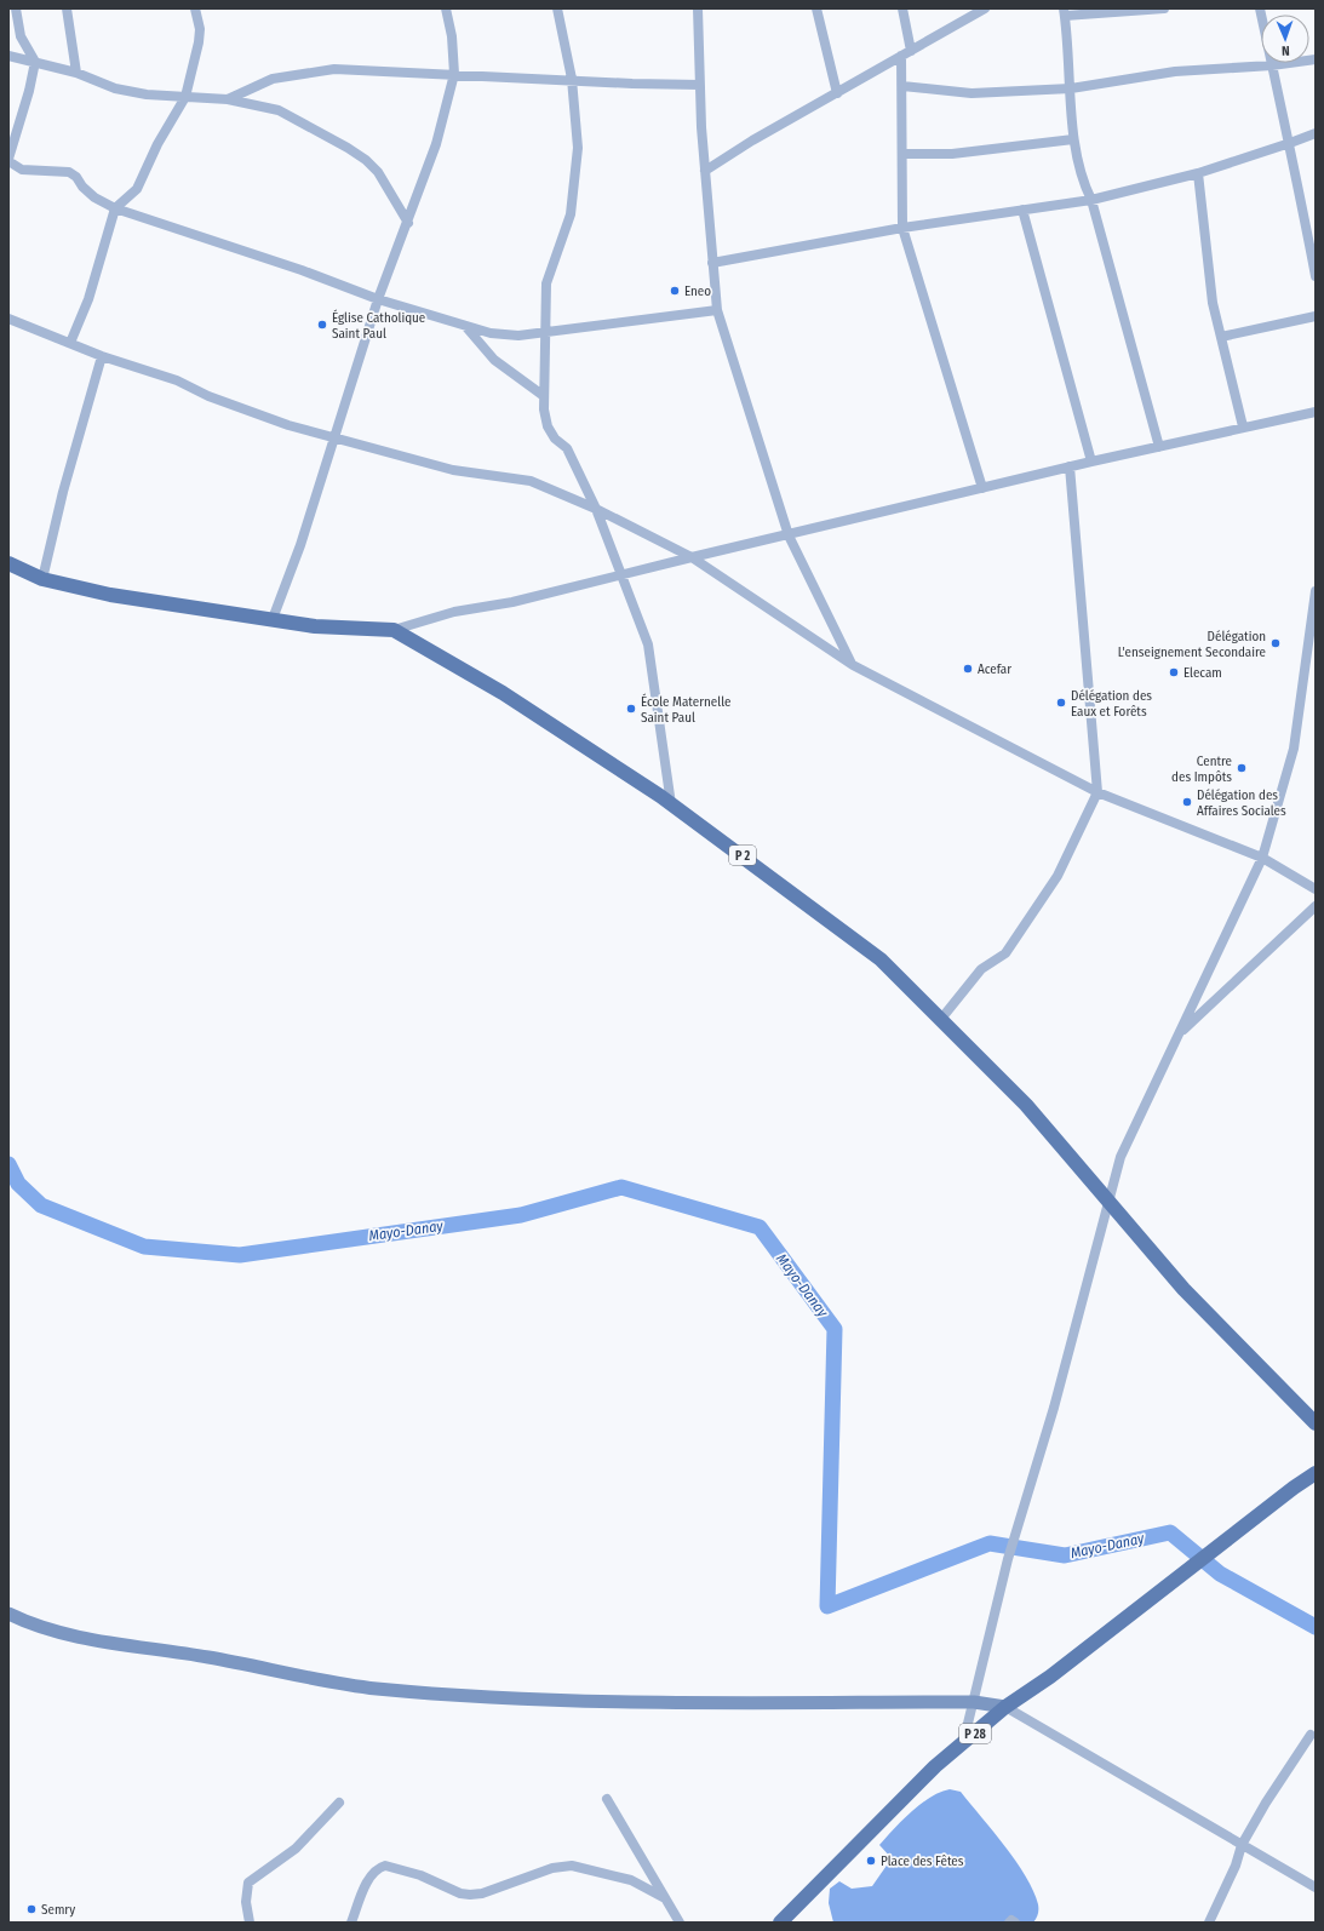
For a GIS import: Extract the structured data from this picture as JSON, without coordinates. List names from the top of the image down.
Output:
{
  "streets": {
    "main road": ["P 2", "P 28"]
  },
  "water": ["Mayo-Danay"],
  "places": [
    "Eneo",
    "Église Catholique Saint Paul",
    "Délégation L'enseignement Secondaire",
    "Acefar",
    "Elecam",
    "Délégation des Eaux et Forêts",
    "École Maternelle Saint Paul",
    "Centre des Impôts",
    "Délégation des Affaires Sociales",
    "Place des Fêtes",
    "Semry"
  ],
  "north": "bottom"
}
